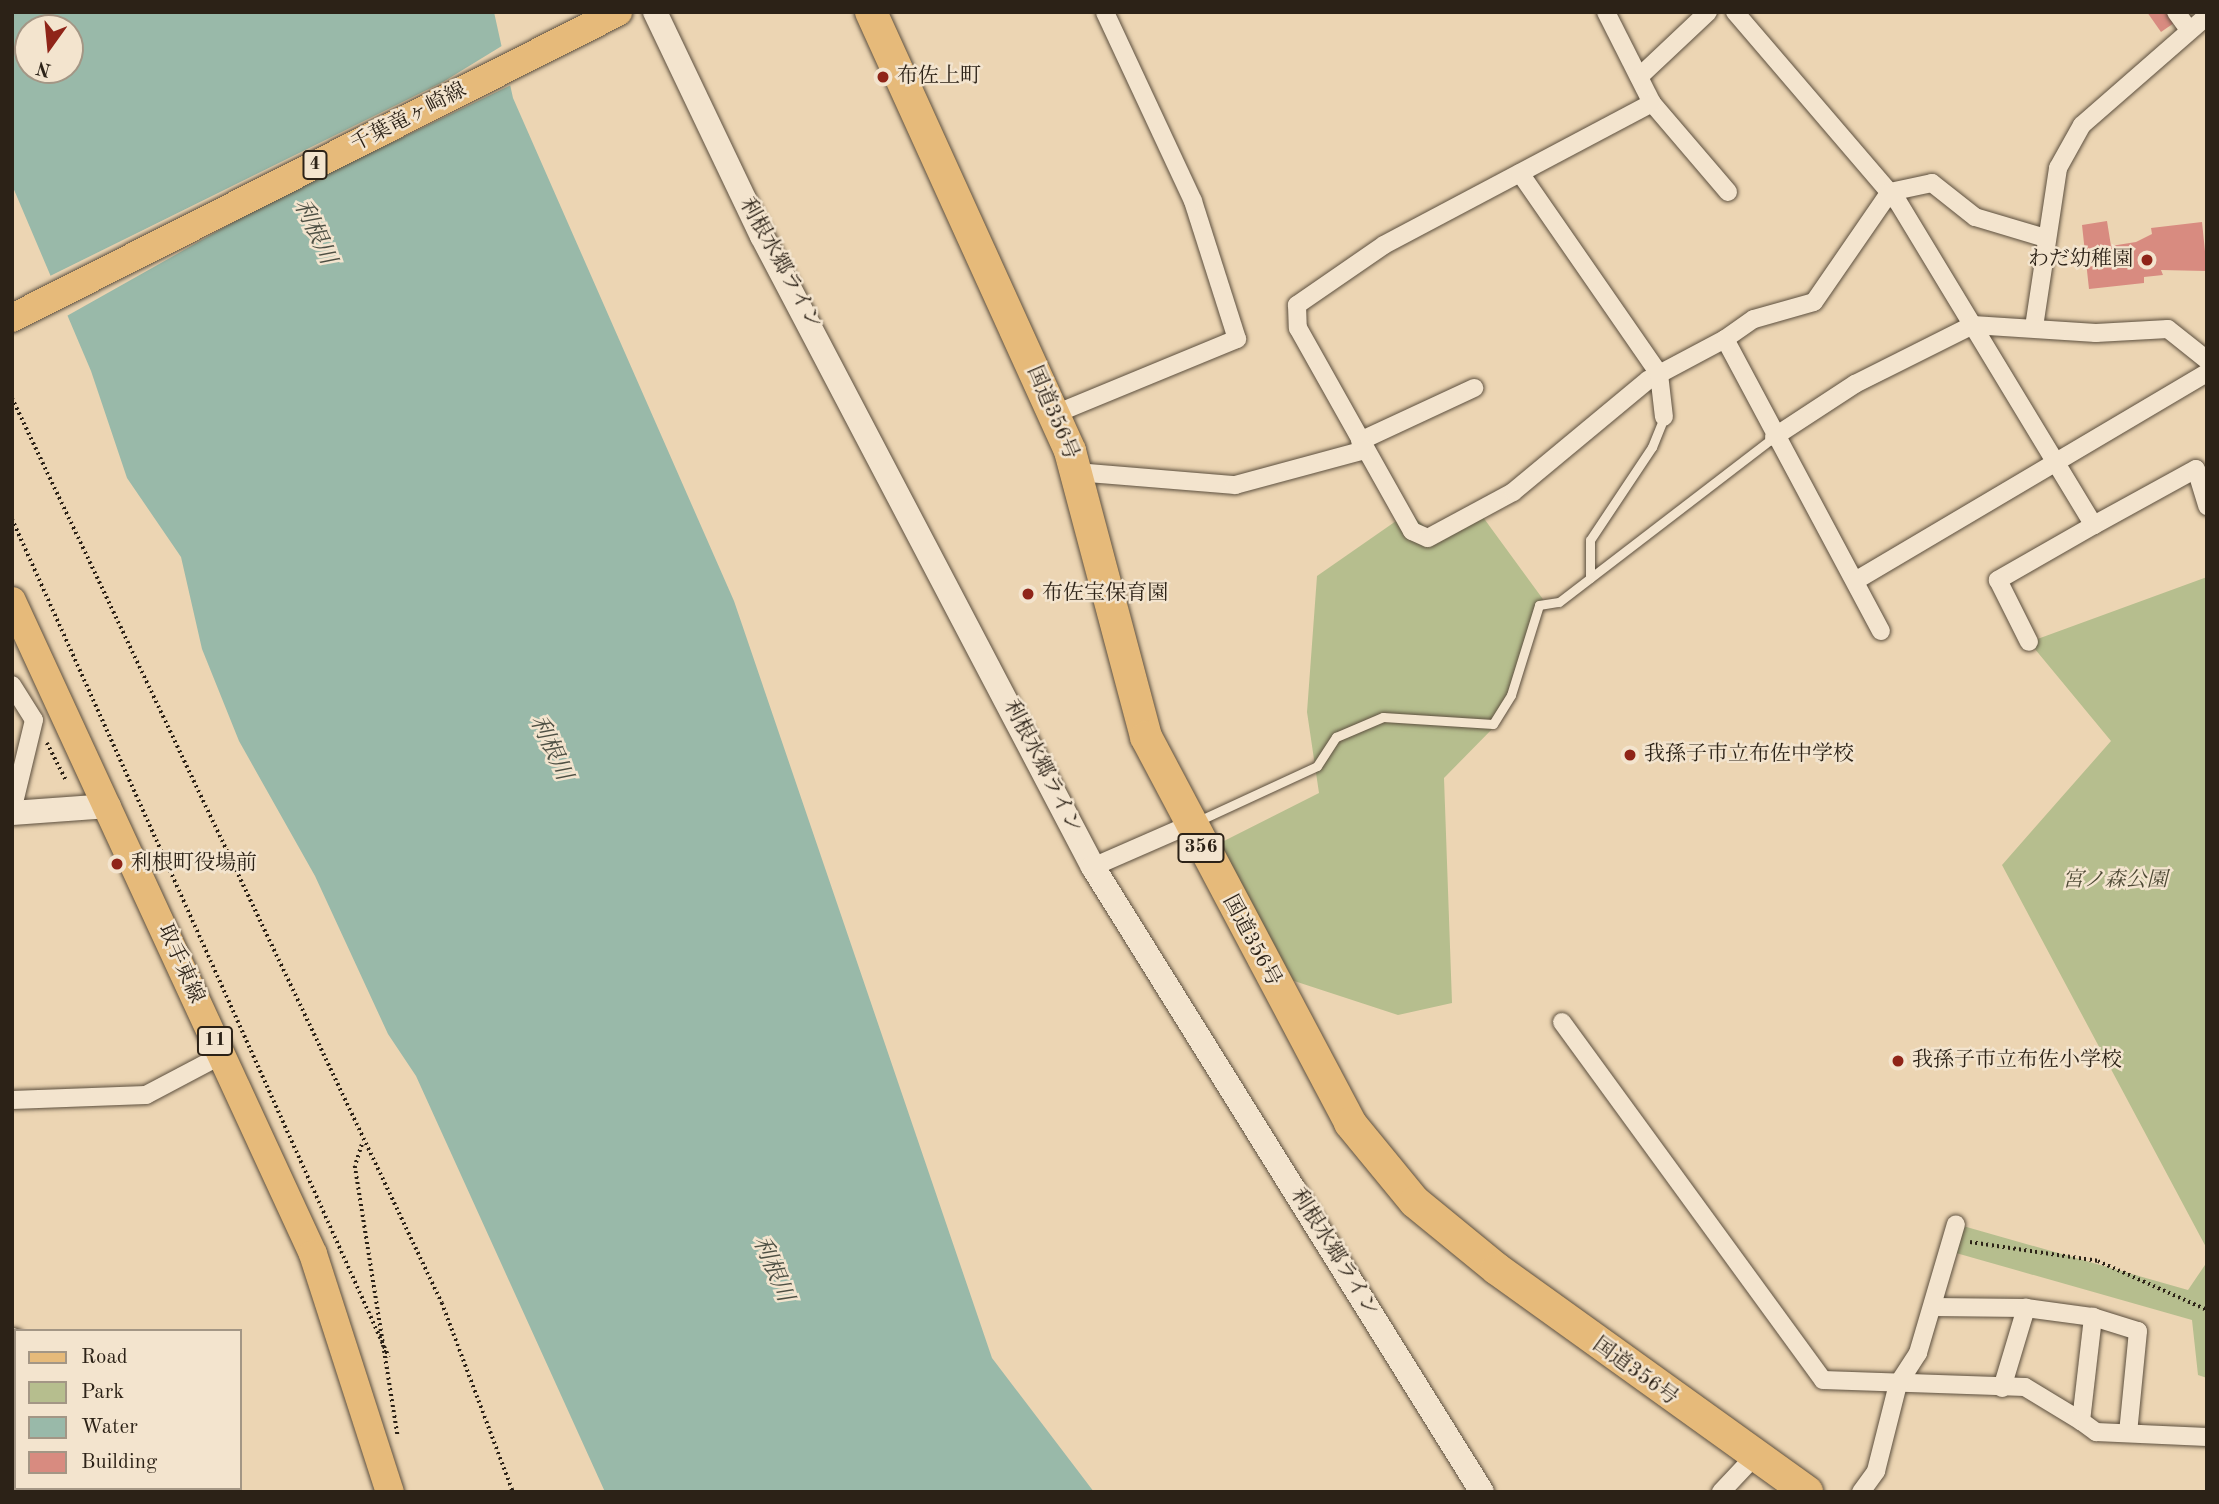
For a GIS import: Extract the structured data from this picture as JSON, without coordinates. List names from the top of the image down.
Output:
{
  "streets": {
    "highway": ["国道356号", "356"],
    "main road": [
      "千葉竜ヶ崎線",
      "4",
      "利根水郷ライン",
      "取手東線",
      "11"
    ]
  },
  "water": ["利根川"],
  "parks": ["宮ノ森公園"],
  "places": [
    "布佐上町",
    "わだ幼稚園",
    "布佐宝保育園",
    "我孫子市立布佐中学校",
    "利根町役場前",
    "我孫子市立布佐小学校"
  ],
  "legend": [
    "Road",
    "Park",
    "Water",
    "Building"
  ],
  "north": "bottom"
}
